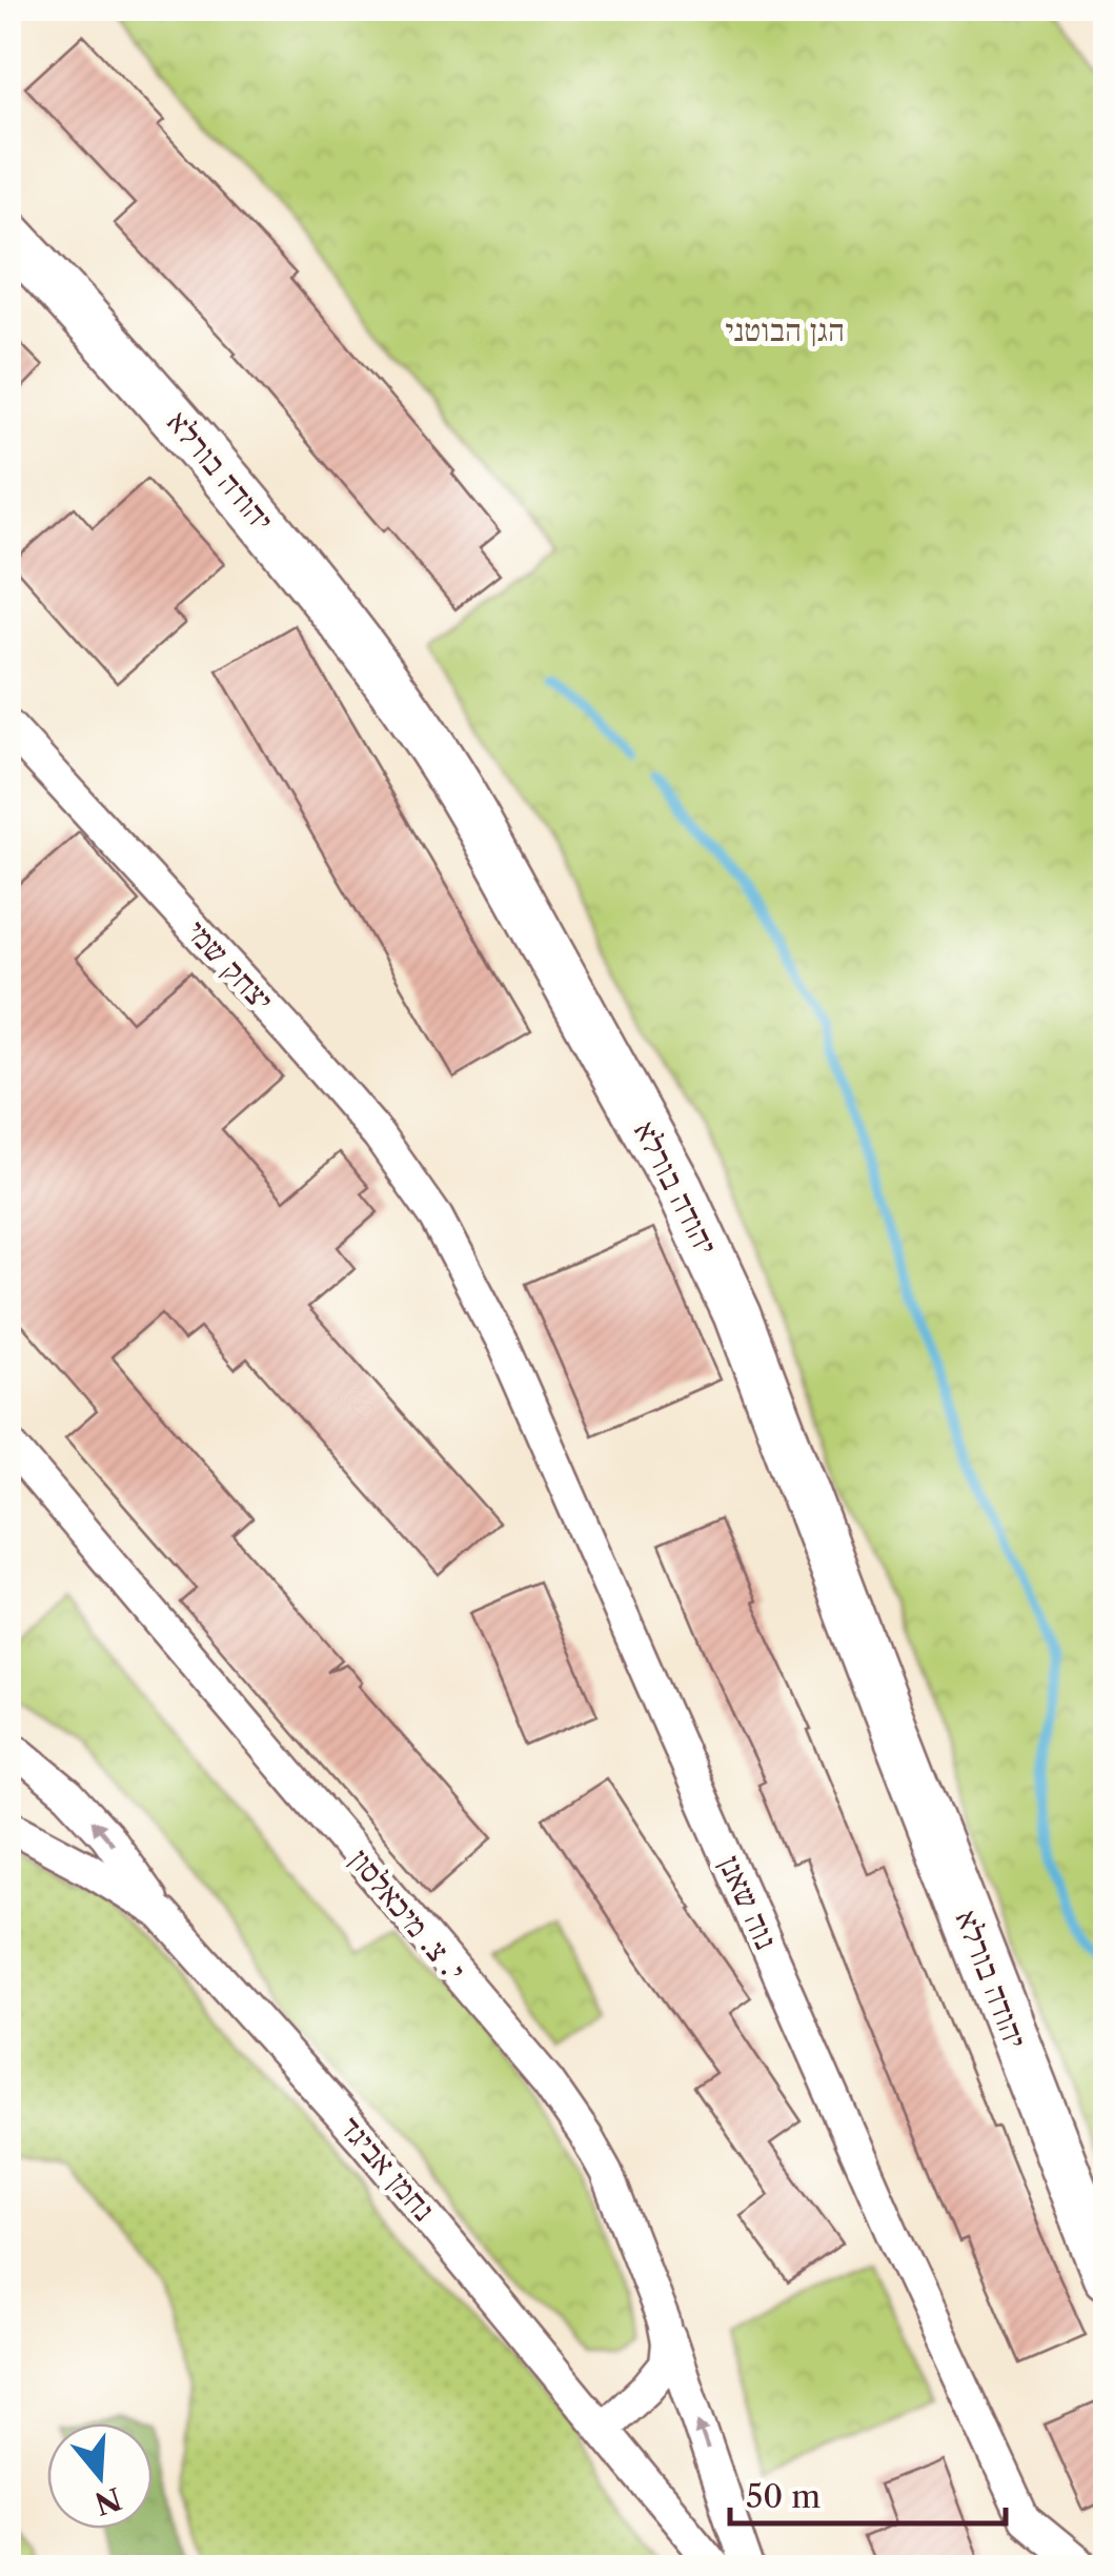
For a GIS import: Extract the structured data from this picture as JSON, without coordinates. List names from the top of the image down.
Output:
{
  "streets": {
    "street": [
      "יהודה בורלא",
      "יצחק שמי",
      "נוה שאנן",
      "י. צ. מיכאלסון",
      "נחמן אביגד"
    ]
  },
  "crossings": [
    ["יצחק שמי", "נוה שאנן"],
    ["י. צ. מיכאלסון", "נחמן אביגד"]
  ],
  "parks": ["הגן הבוטני"],
  "scale_bar": "50 m",
  "north": "bottom"
}
